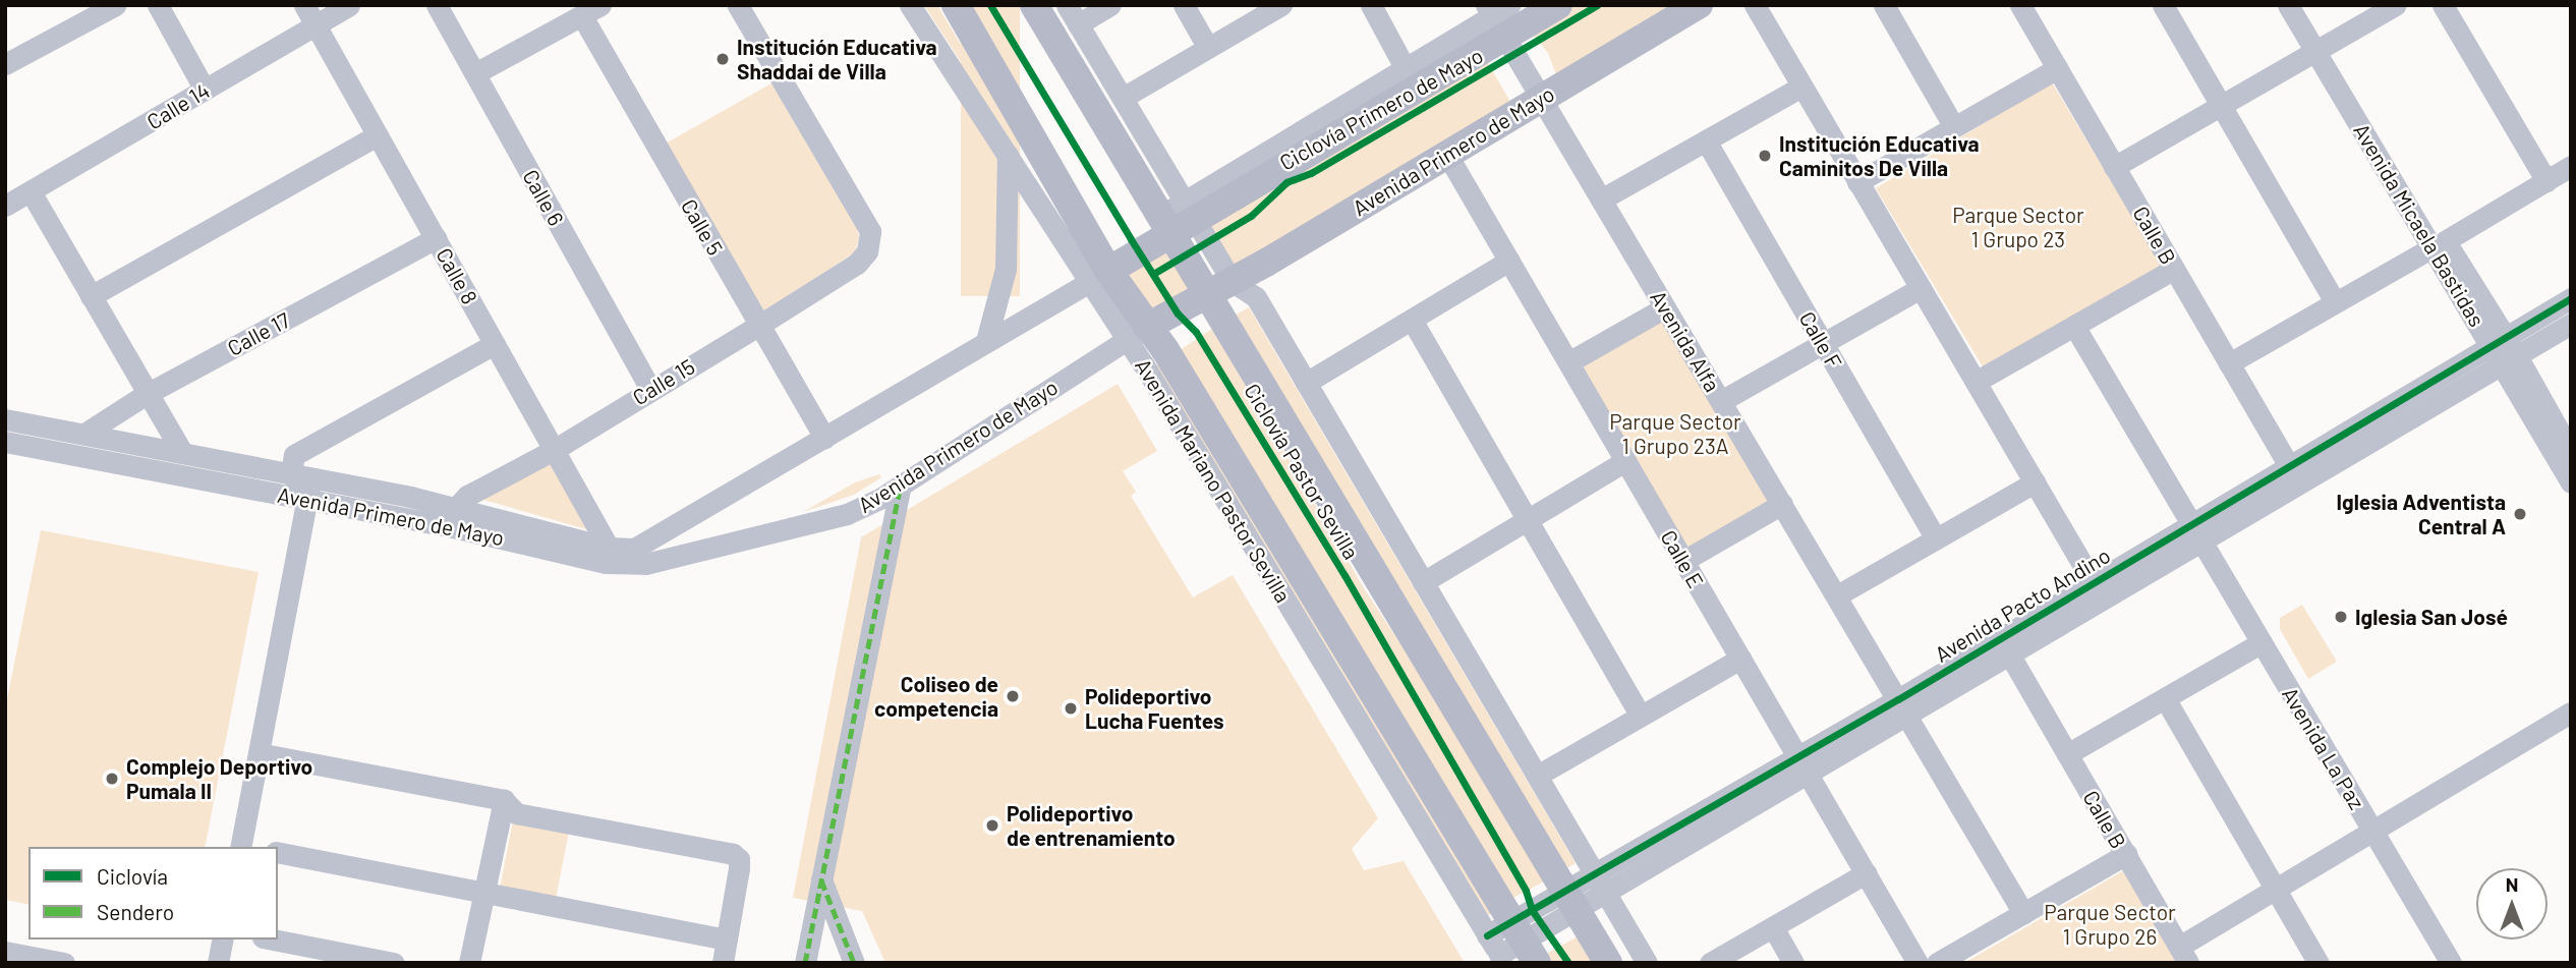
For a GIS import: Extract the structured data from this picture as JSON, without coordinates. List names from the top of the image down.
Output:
{
  "streets": {
    "main road": ["Avenida Primero de Mayo", "Avenida Mariano Pastor Sevilla"],
    "street": [
      "Calle 14",
      "Calle 6",
      "Avenida Micaela Bastidas",
      "Calle 5",
      "Calle B",
      "Calle 8",
      "Calle 17",
      "Calle F",
      "Avenida Alfa",
      "Calle 15",
      "Calle E",
      "Avenida Pacto Andino",
      "Avenida La Paz"
    ],
    "cycle path": ["Ciclovía Primero de Mayo", "Ciclovía Pastor Sevilla"]
  },
  "crossings": [
    ["Calle 14", "Calle 8"],
    ["Avenida Primero de Mayo", "Calle 5"],
    ["Avenida Primero de Mayo", "Calle 8"],
    ["Avenida Primero de Mayo", "Calle 17"],
    ["Avenida Primero de Mayo", "Avenida Alfa"],
    ["Avenida Primero de Mayo", "Calle 15"],
    ["Avenida Primero de Mayo", "Avenida Mariano Pastor Sevilla"],
    ["Avenida Primero de Mayo", "Calle E"],
    ["Calle 6", "Calle 15"],
    ["Avenida Micaela Bastidas", "Avenida Pacto Andino"],
    ["Calle 5", "Calle 15"],
    ["Calle B", "Avenida Pacto Andino"],
    ["Calle 8", "Calle 17"],
    ["Calle 8", "Calle 15"],
    ["Avenida Alfa", "Avenida Pacto Andino"],
    ["Avenida Mariano Pastor Sevilla", "Avenida Pacto Andino"],
    ["Calle E", "Avenida Pacto Andino"],
    ["Avenida Pacto Andino", "Avenida La Paz"]
  ],
  "parks": ["Parque Sector 1 Grupo 23", "Parque Sector 1 Grupo 23A", "Parque Sector 1 Grupo 26"],
  "places": [
    "Institución Educativa Shaddai de Villa",
    "Institución Educativa Caminitos De Villa",
    "Iglesia Adventista Central A",
    "Iglesia San José",
    "Coliseo de competencia",
    "Polideportivo Lucha Fuentes",
    "Complejo Deportivo Pumala II",
    "Polideportivo de entrenamiento"
  ],
  "legend": ["Ciclovía", "Sendero"],
  "north": "top"
}
